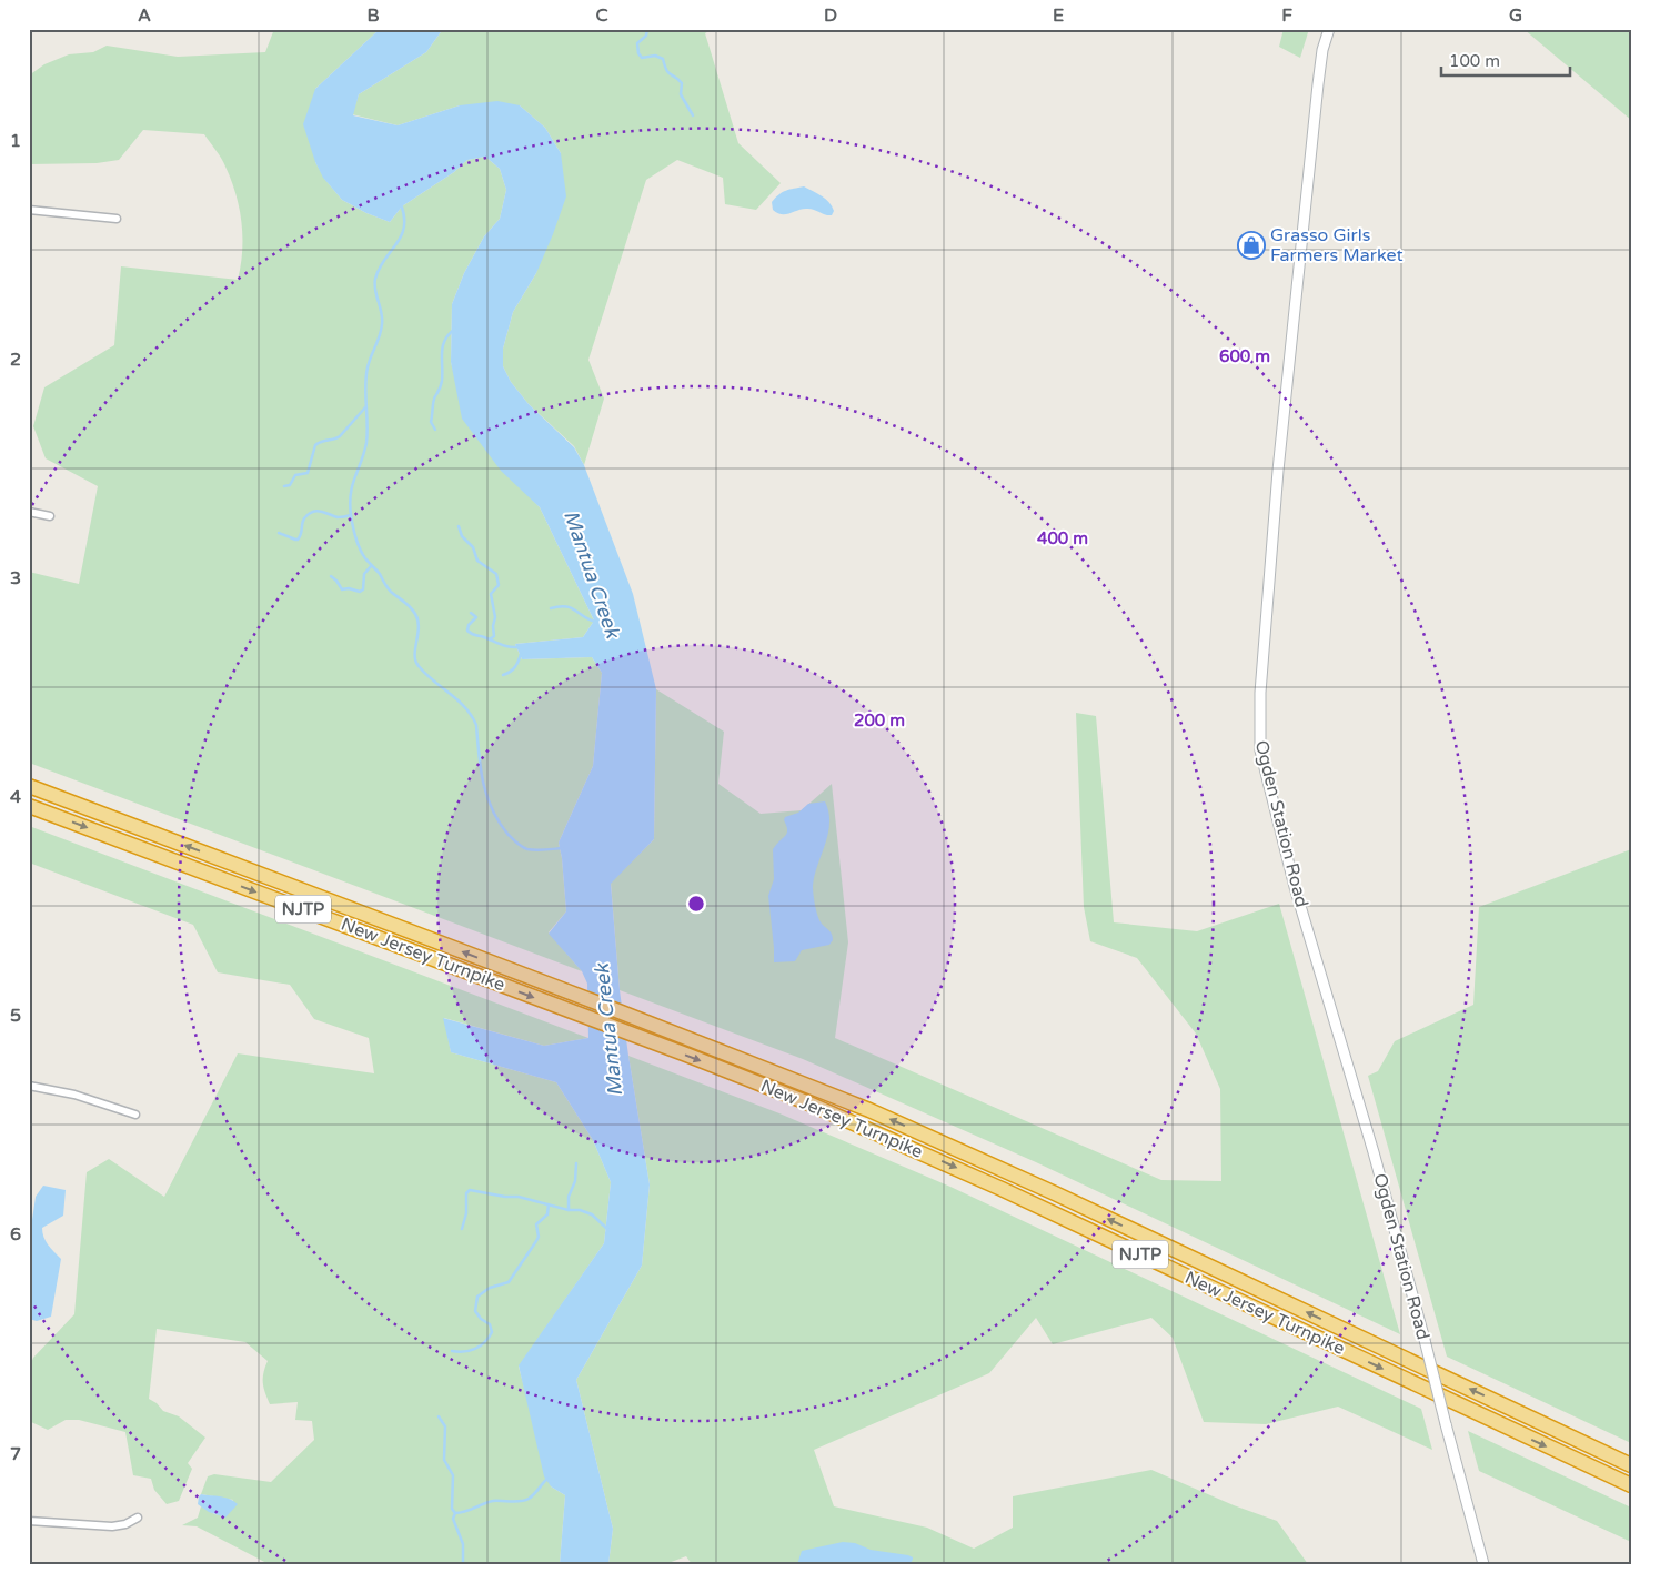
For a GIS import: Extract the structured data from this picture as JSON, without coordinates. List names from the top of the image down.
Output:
{
  "streets": {
    "highway": ["NJTP", "New Jersey Turnpike"],
    "street": ["Ogden Station Road"]
  },
  "water": ["Mantua Creek"],
  "places": {
    "shop": ["Grasso Girls Farmers Market"]
  },
  "scale_bar": "100 m",
  "grid": {
    "columns": [
      "A",
      "B",
      "C",
      "D",
      "E",
      "F",
      "G"
    ],
    "rows": [
      "1",
      "2",
      "3",
      "4",
      "5",
      "6",
      "7"
    ]
  },
  "rings": ["600 m", "400 m", "200 m"]
}
